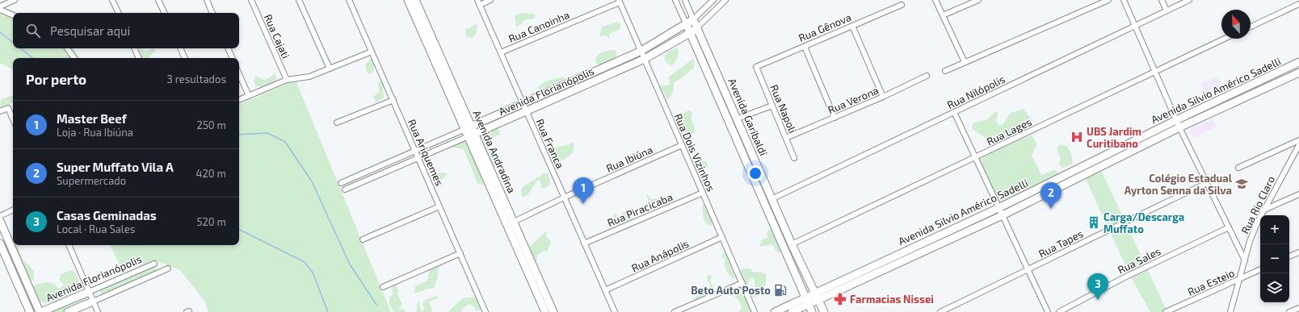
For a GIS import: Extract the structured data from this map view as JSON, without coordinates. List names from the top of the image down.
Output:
{
  "streets": {
    "main road": [
      "Avenida Silvio Américo Sadelli",
      "Avenida Florianópolis",
      "Avenida Garibaldi",
      "Avenida Andradina"
    ],
    "street": [
      "Rua Canoinha",
      "Rua Gênova",
      "Rua Cajati",
      "Rua Nilópolis",
      "Rua Verona",
      "Rua Napoli",
      "Rua Lages",
      "Rua Franca",
      "Rua Ariquemes",
      "Rua Dois Vizinhos",
      "Rua Ibiúna",
      "Rua Rio Claro",
      "Rua Piracicaba",
      "Rua Tapes",
      "Rua Anápolis",
      "Rua Sales",
      "Rua Esteio"
    ]
  },
  "crossings": [
    ["Rua Canoinha", "Rua Franca"],
    ["Rua Canoinha", "Rua Dois Vizinhos"],
    ["Rua Gênova", "Rua Napoli"],
    ["Avenida Silvio Américo Sadelli", "Avenida Garibaldi"],
    ["Avenida Florianópolis", "Avenida Garibaldi"],
    ["Avenida Florianópolis", "Rua Franca"],
    ["Avenida Florianópolis", "Avenida Andradina"],
    ["Avenida Florianópolis", "Rua Ariquemes"],
    ["Avenida Florianópolis", "Rua Dois Vizinhos"],
    ["Rua Nilópolis", "Avenida Garibaldi"],
    ["Rua Verona", "Rua Napoli"],
    ["Avenida Garibaldi", "Rua Lages"],
    ["Rua Franca", "Rua Ibiúna"],
    ["Rua Franca", "Rua Piracicaba"],
    ["Rua Franca", "Rua Anápolis"],
    ["Avenida Andradina", "Rua Ibiúna"],
    ["Rua Dois Vizinhos", "Rua Ibiúna"],
    ["Rua Dois Vizinhos", "Rua Piracicaba"],
    ["Rua Dois Vizinhos", "Rua Anápolis"],
    ["Rua Rio Claro", "Rua Esteio"]
  ],
  "places": {
    "hospital": ["UBS Jardim Curitibano"],
    "school or university": ["Colégio Estadual Ayrton Senna da Silva"],
    "building": ["Carga/Descarga Muffato"],
    "fuel station": ["Beto Auto Posto"],
    "pharmacy": ["Farmacias Nissei"]
  },
  "north": "top",
  "page": {
    "search": "Pesquisar aqui",
    "heading": ["Por perto", "3 resultados"],
    "list": [
      {
        "mark": "1",
        "name": "Master Beef",
        "note": "Loja · Rua Ibiúna",
        "value": "250 m"
      },
      {
        "mark": "2",
        "name": "Super Muffato Vila A",
        "note": "Supermercado",
        "value": "420 m"
      },
      {
        "mark": "3",
        "name": "Casas Geminadas",
        "note": "Local · Rua Sales",
        "value": "520 m"
      }
    ],
    "pins": ["1", "2", "3"],
    "map_buttons": ["+", "−"]
  }
}
